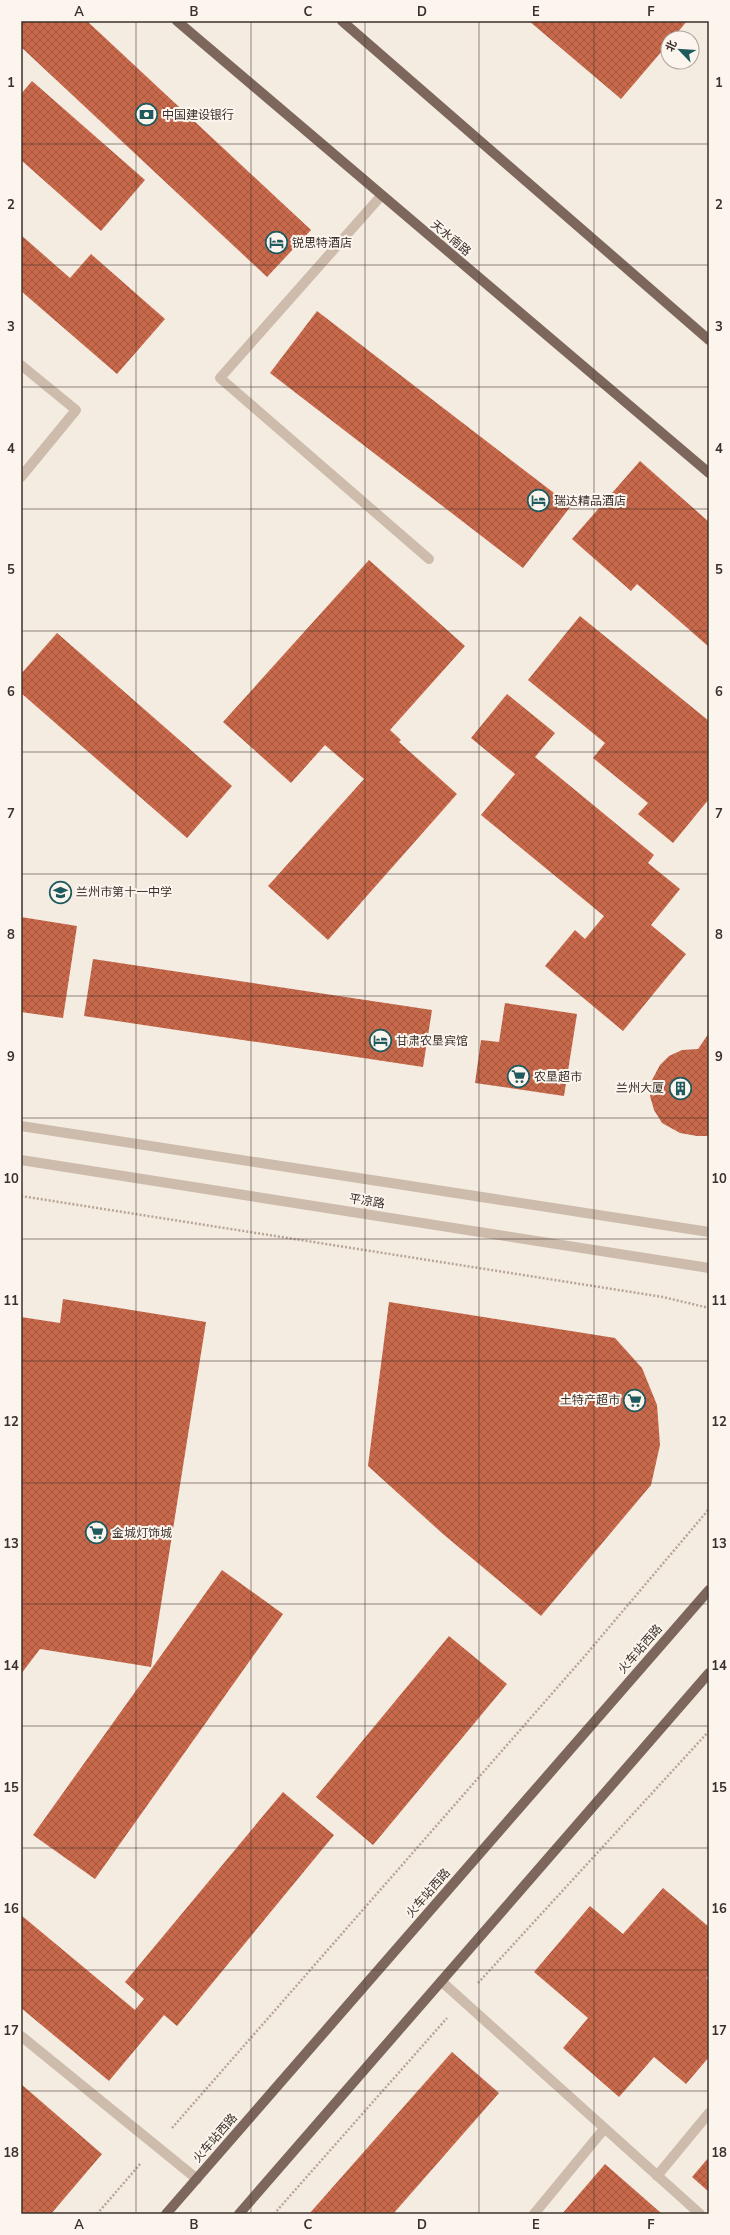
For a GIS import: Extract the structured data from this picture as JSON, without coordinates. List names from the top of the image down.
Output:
{
  "streets": {
    "main road": ["天水南路", "火车站西路"],
    "street": ["平凉路"]
  },
  "places": {
    "bank": ["中国建设银行"],
    "hotel": ["锐思特酒店", "瑞达精品酒店", "甘肃农垦宾馆"],
    "school or university": ["兰州市第十一中学"],
    "supermarket": ["农垦超市", "土特产超市", "金城灯饰城"],
    "building": ["兰州大厦"]
  },
  "north": "top left",
  "grid": {
    "columns": [
      "A",
      "B",
      "C",
      "D",
      "E",
      "F"
    ],
    "rows": [
      "1",
      "2",
      "3",
      "4",
      "5",
      "6",
      "7",
      "8",
      "9",
      "10",
      "11",
      "12",
      "13",
      "14",
      "15",
      "16",
      "17",
      "18"
    ]
  }
}
